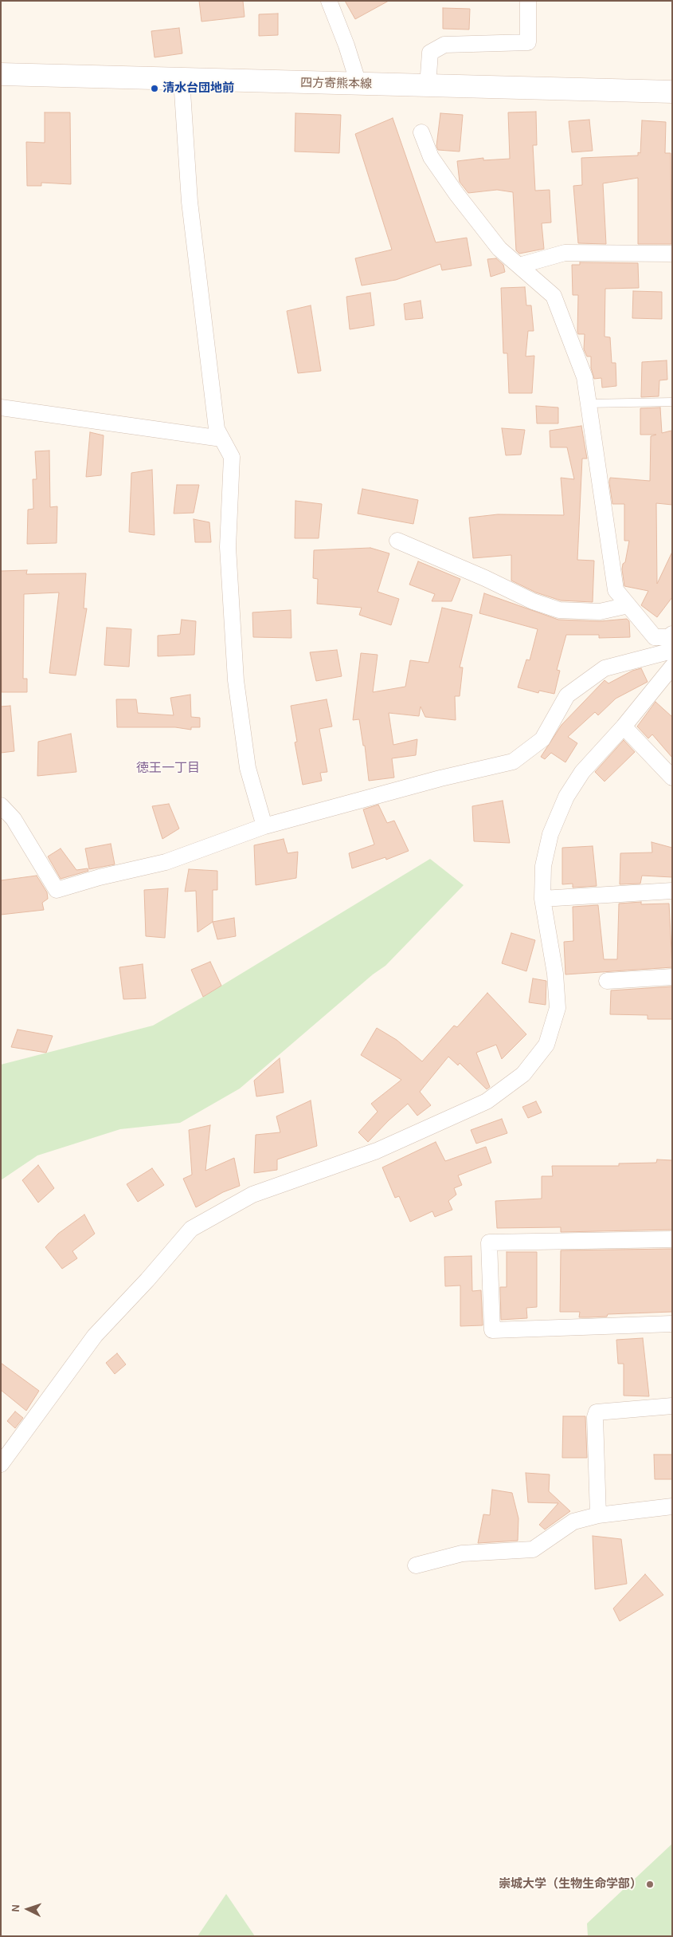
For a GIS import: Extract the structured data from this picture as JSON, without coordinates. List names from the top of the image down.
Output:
{
  "streets": {
    "main road": ["四方寄熊本線"]
  },
  "districts": ["徳王一丁目"],
  "places": ["清水台団地前", "崇城大学（生物生命学部）"],
  "north": "left"
}
